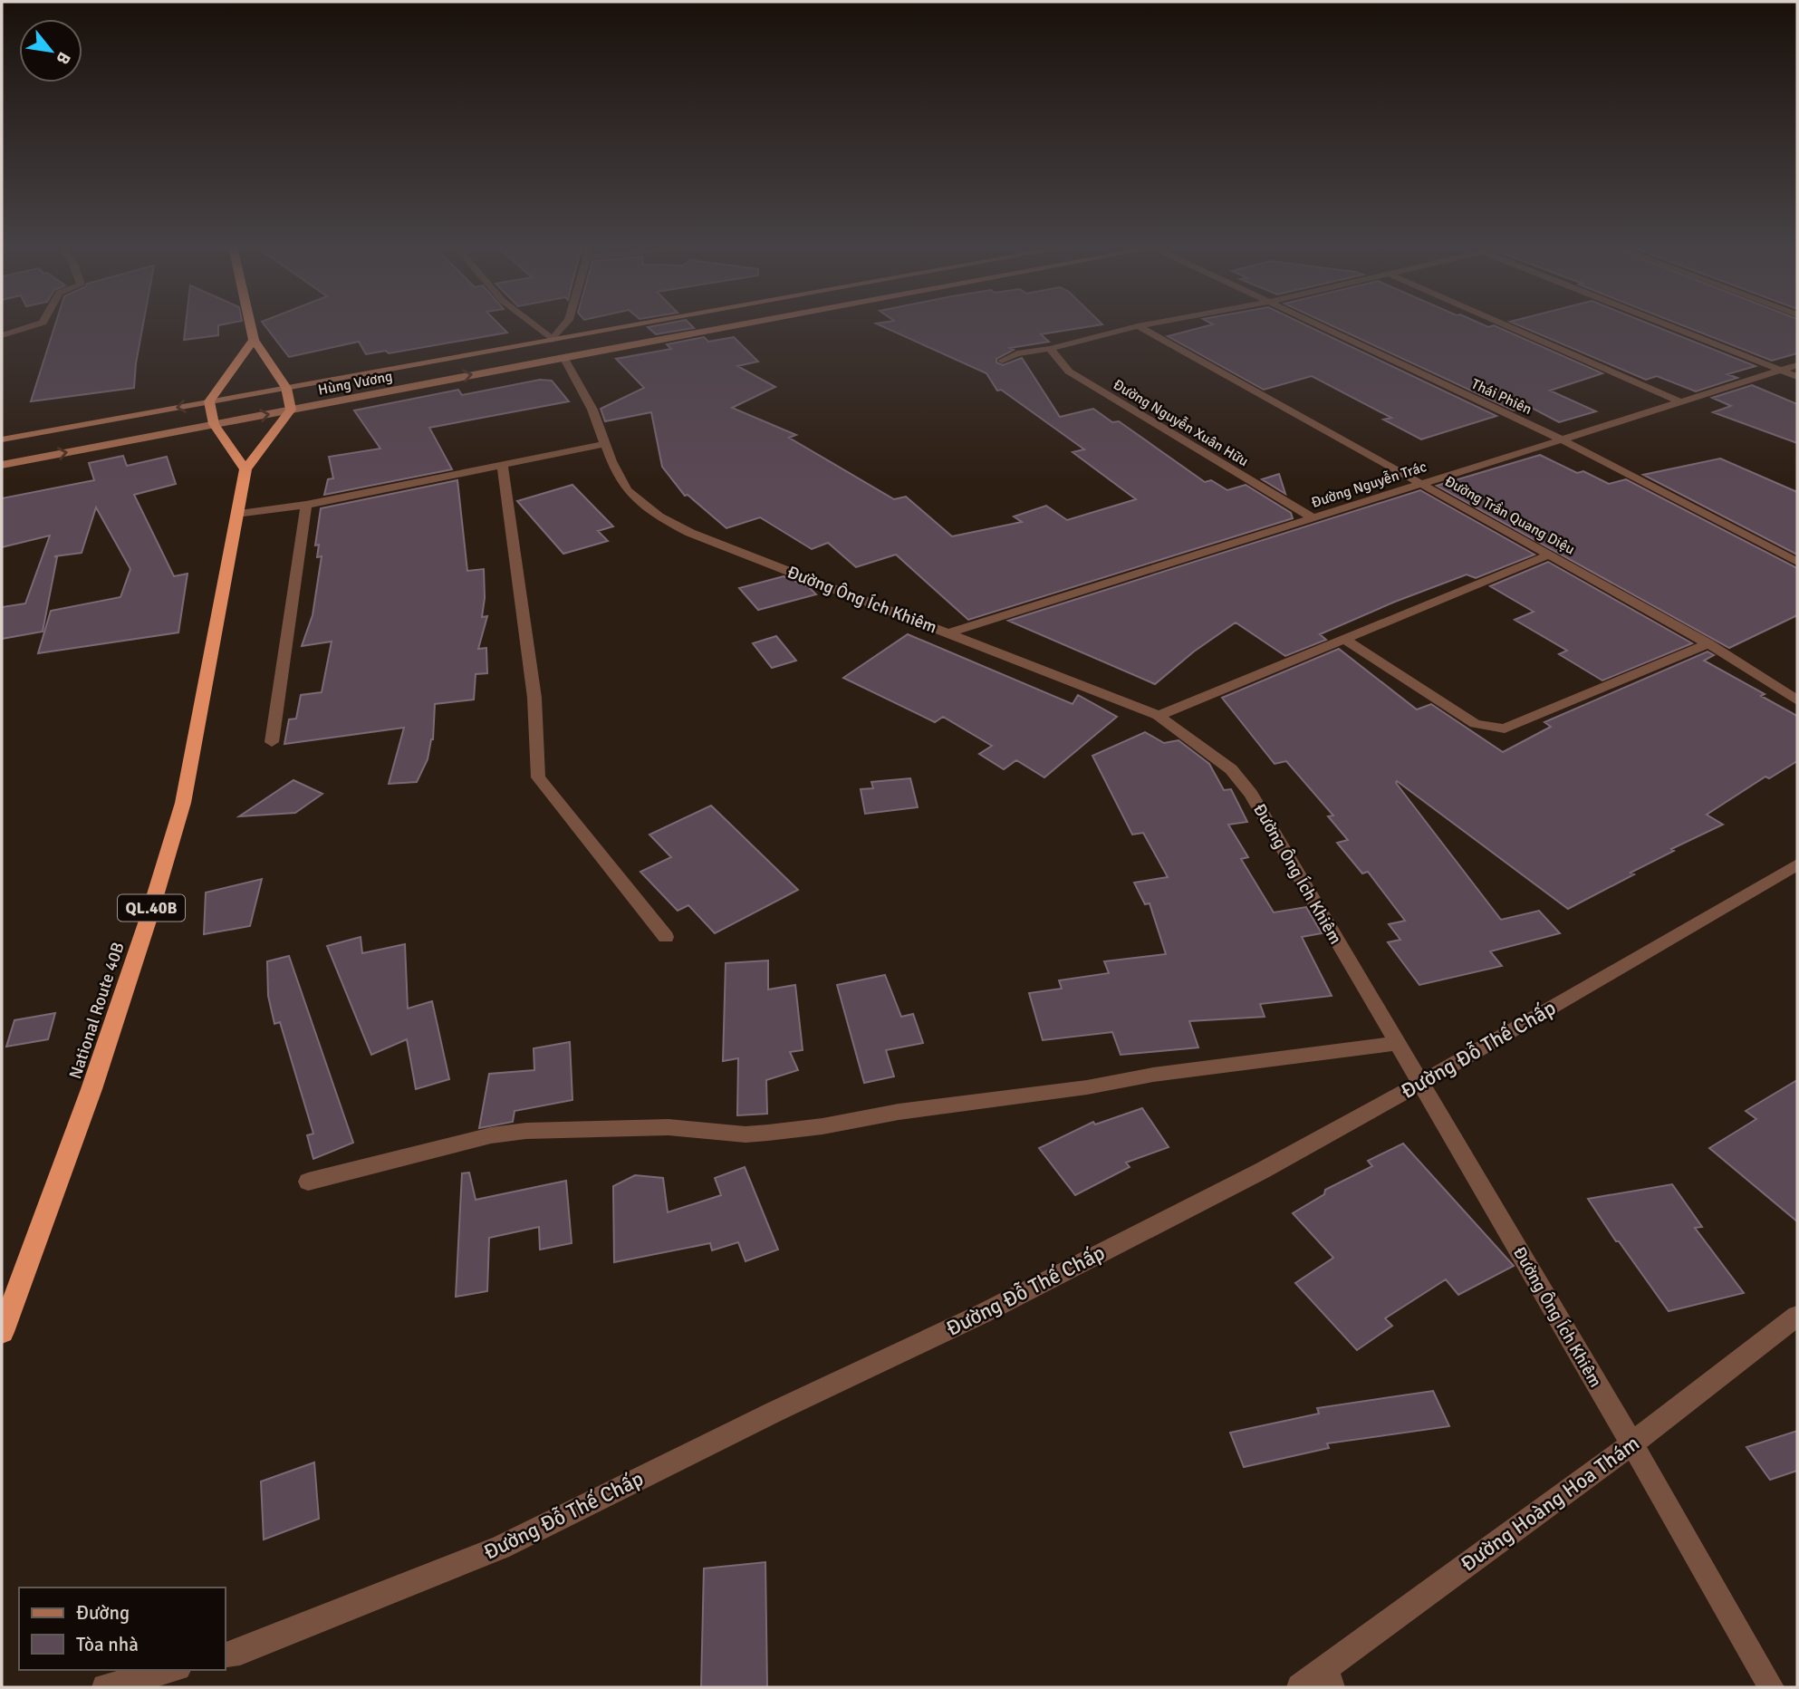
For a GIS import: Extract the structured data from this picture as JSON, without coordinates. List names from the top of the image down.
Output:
{
  "streets": {
    "highway": ["QL.40B", "National Route 40B"],
    "main road": ["Hùng Vương"],
    "street": [
      "Thái Phiên",
      "Đường Nguyễn Xuân Hữu",
      "Đường Nguyễn Trác",
      "Đường Trần Quang Diệu",
      "Đường Ông Ích Khiêm",
      "Đường Đỗ Thế Chấp",
      "Đường Hoàng Hoa Thám"
    ]
  },
  "crossings": [
    ["Hùng Vương", "Đường Ông Ích Khiêm"],
    ["Thái Phiên", "Đường Nguyễn Trác"],
    ["Đường Nguyễn Xuân Hữu", "Đường Nguyễn Trác"],
    ["Đường Nguyễn Trác", "Đường Trần Quang Diệu"],
    ["Đường Nguyễn Trác", "Đường Ông Ích Khiêm"],
    ["Đường Ông Ích Khiêm", "Đường Đỗ Thế Chấp"],
    ["Đường Ông Ích Khiêm", "Đường Hoàng Hoa Thám"]
  ],
  "legend": ["Đường", "Tòa nhà"],
  "north": "bottom right"
}
